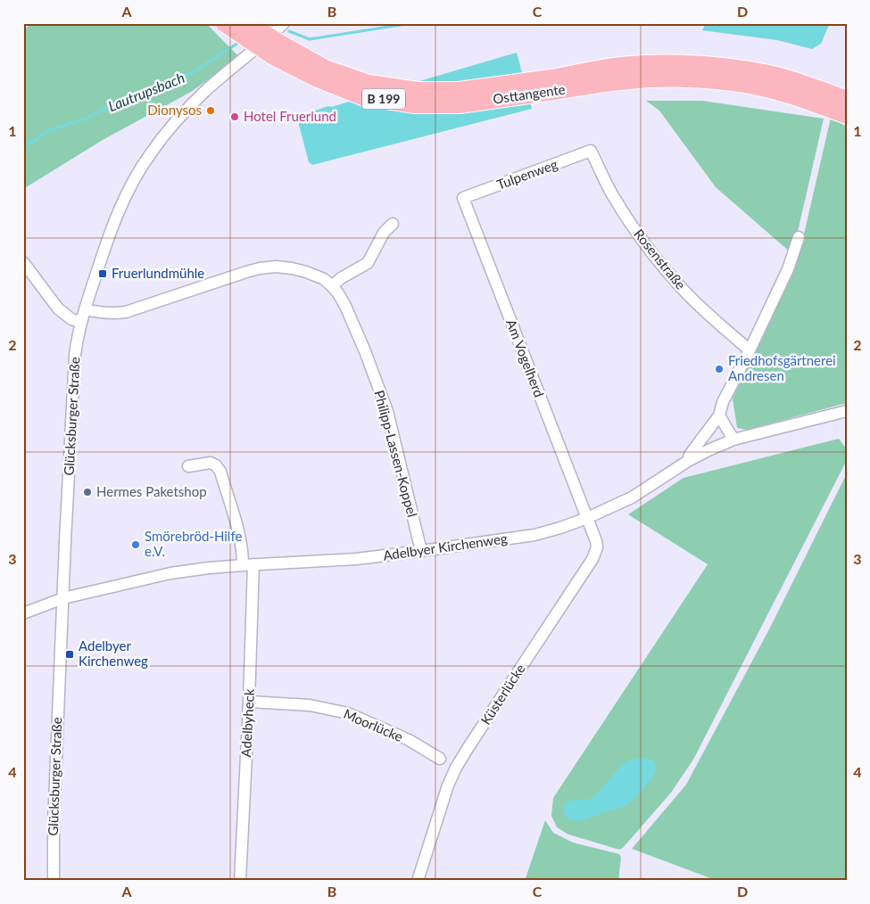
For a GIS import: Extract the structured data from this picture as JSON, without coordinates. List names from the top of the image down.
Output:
{
  "streets": {
    "main road": ["Osttangente", "B 199"],
    "street": [
      "Tulpenweg",
      "Rosenstraße",
      "Am Vogelherd",
      "Glücksburger Straße",
      "Philipp-Lassen-Koppel",
      "Adelbyer Kirchenweg",
      "Küsterlücke",
      "Adelbyheck",
      "Moorlücke"
    ]
  },
  "crossings": [
    ["Tulpenweg", "Rosenstraße"],
    ["Tulpenweg", "Am Vogelherd"],
    ["Am Vogelherd", "Adelbyer Kirchenweg"],
    ["Am Vogelherd", "Küsterlücke"],
    ["Glücksburger Straße", "Philipp-Lassen-Koppel"],
    ["Glücksburger Straße", "Adelbyer Kirchenweg"],
    ["Philipp-Lassen-Koppel", "Adelbyer Kirchenweg"],
    ["Adelbyer Kirchenweg", "Küsterlücke"],
    ["Adelbyer Kirchenweg", "Adelbyheck"],
    ["Adelbyheck", "Moorlücke"]
  ],
  "water": ["Lautrupsbach"],
  "places": {
    "other": [
      "Dionysos",
      "Hotel Fruerlund",
      "Friedhofsgärtnerei Andresen",
      "Hermes Paketshop",
      "Smörebröd-Hilfe e.V."
    ],
    "transit": ["Fruerlundmühle", "Adelbyer Kirchenweg"]
  },
  "grid": {
    "columns": [
      "A",
      "B",
      "C",
      "D"
    ],
    "rows": [
      "1",
      "2",
      "3",
      "4"
    ]
  }
}
